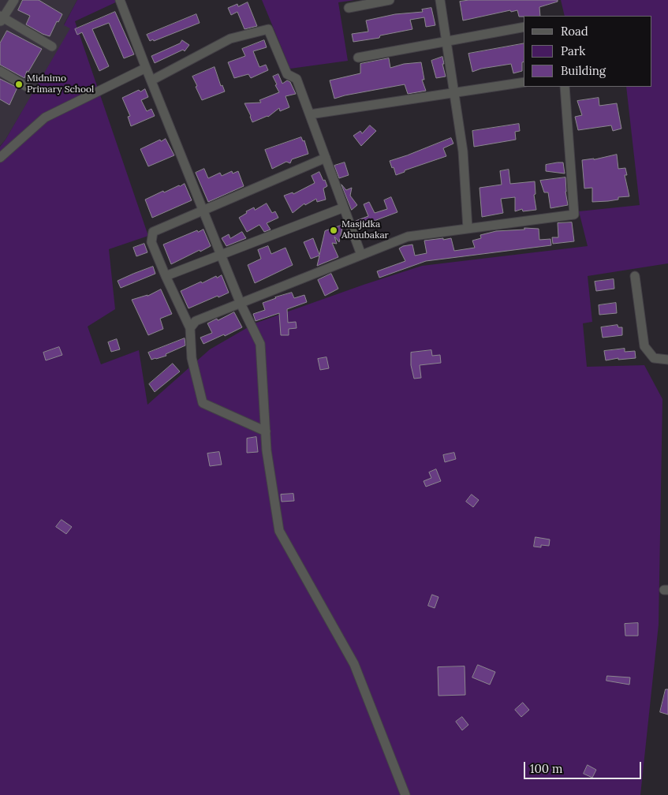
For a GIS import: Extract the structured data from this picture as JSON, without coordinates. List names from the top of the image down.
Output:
{
  "places": ["Midnimo Primary School", "Masjidka Abuubakar"],
  "legend": ["Road", "Park", "Building"],
  "scale_bar": "100 m"
}
